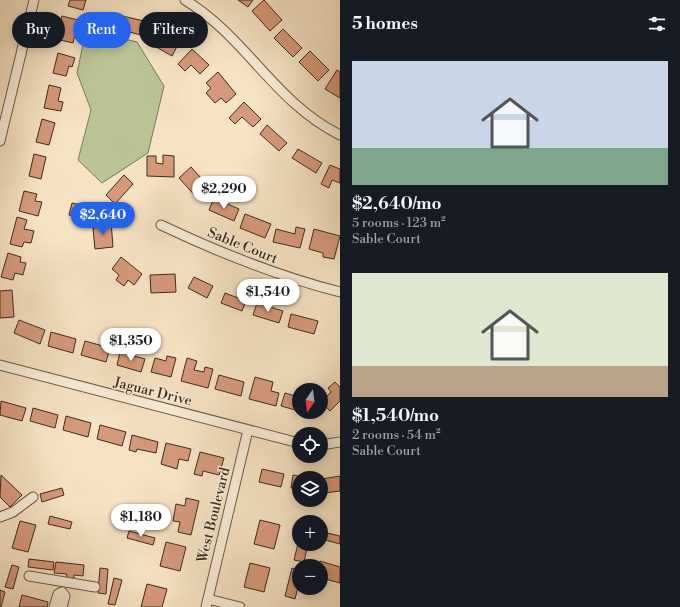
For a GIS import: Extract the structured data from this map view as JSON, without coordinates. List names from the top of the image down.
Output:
{
  "streets": {
    "street": ["Sable Court", "Jaguar Drive", "West Boulevard"]
  },
  "crossings": [
    ["Jaguar Drive", "West Boulevard"]
  ],
  "north": "bottom",
  "page": {
    "heading": "5 homes",
    "chip": ["Buy", "Rent", "Filters"],
    "list": [
      {
        "name": "$2,640/mo",
        "note": "5 rooms · 123 m² · Sable Court"
      },
      {
        "name": "$1,540/mo",
        "note": "2 rooms · 54 m² · Sable Court"
      }
    ],
    "price": [
      "$2,290",
      "$2,640",
      "$1,540",
      "$1,350",
      "$1,180"
    ],
    "map_buttons": ["+", "−"]
  }
}
